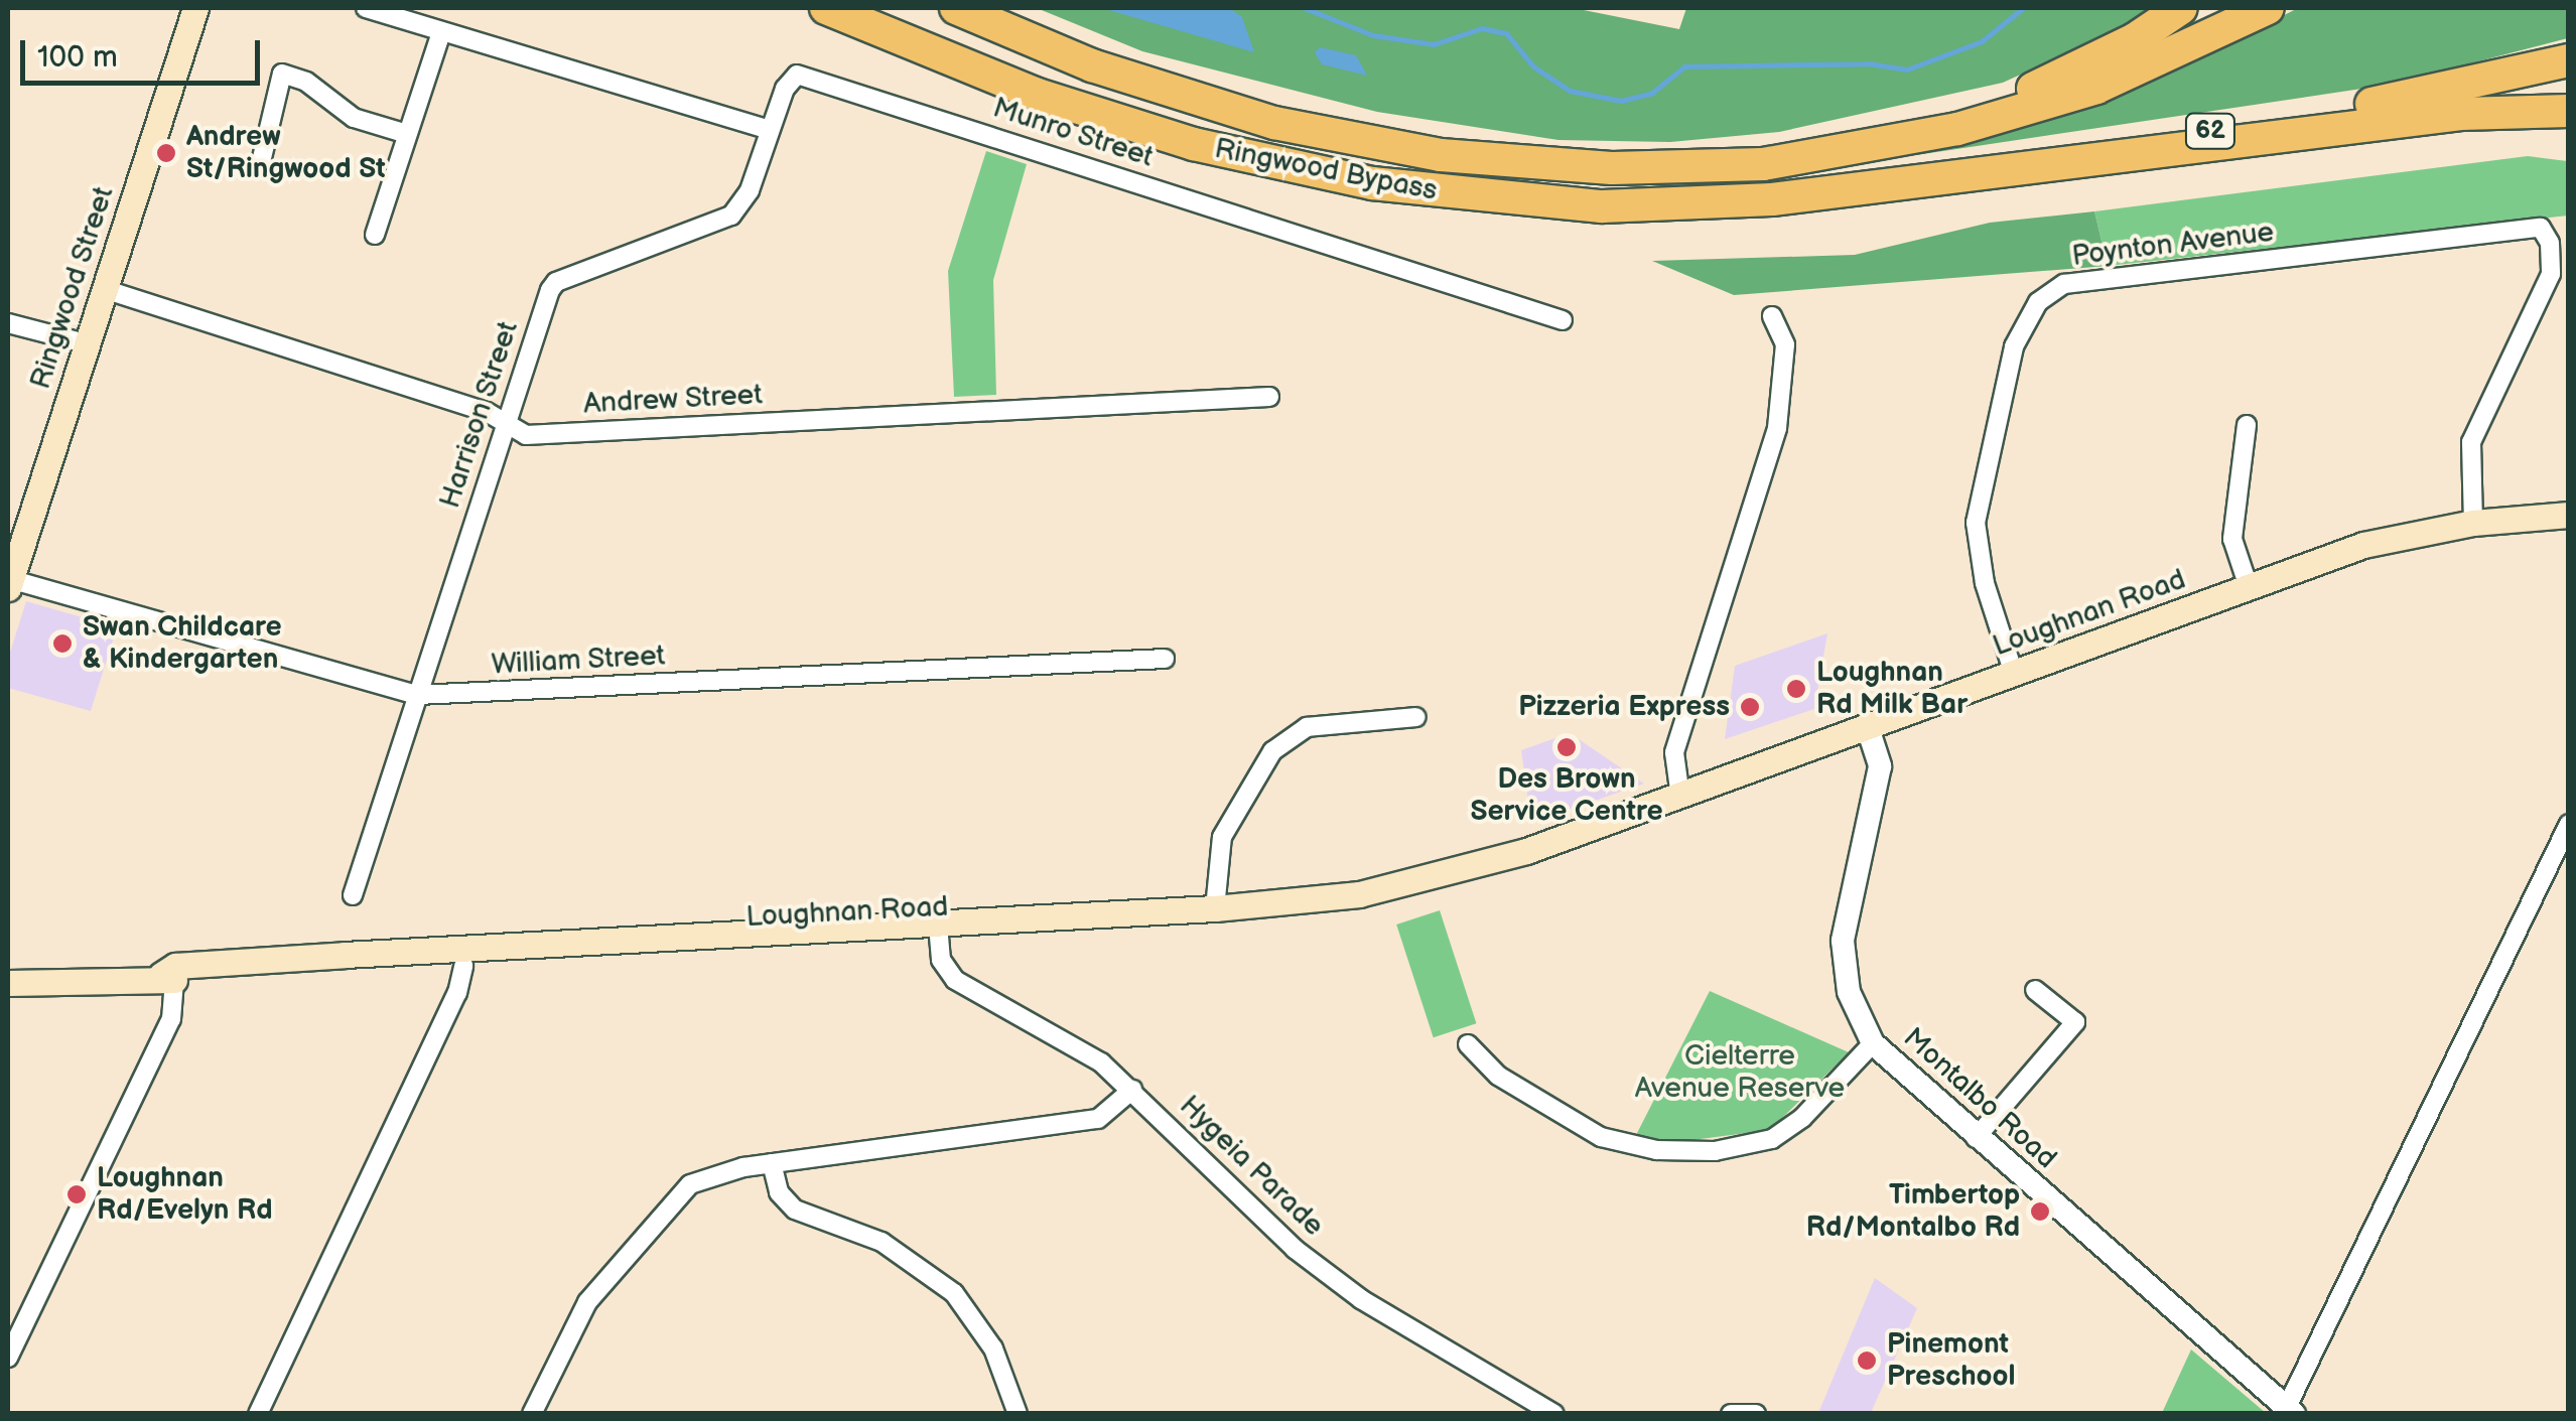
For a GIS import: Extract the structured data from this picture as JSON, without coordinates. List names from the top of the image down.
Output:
{
  "streets": {
    "highway": ["62", "Ringwood Bypass"],
    "main road": ["Ringwood Street", "Loughnan Road"],
    "street": [
      "Munro Street",
      "Poynton Avenue",
      "Andrew Street",
      "Harrison Street",
      "William Street",
      "Montalbo Road",
      "Hygeia Parade"
    ]
  },
  "crossings": [
    ["62", "Ringwood Bypass"],
    ["Munro Street", "Harrison Street"],
    ["Poynton Avenue", "Loughnan Road"],
    ["Ringwood Street", "Andrew Street"],
    ["Ringwood Street", "William Street"],
    ["Andrew Street", "Harrison Street"],
    ["Harrison Street", "William Street"],
    ["Loughnan Road", "Montalbo Road"],
    ["Loughnan Road", "Hygeia Parade"]
  ],
  "parks": ["Cielterre Avenue Reserve"],
  "places": [
    "Andrew St/Ringwood St",
    "Swan Childcare & Kindergarten",
    "Loughnan Rd Milk Bar",
    "Pizzeria Express",
    "Des Brown Service Centre",
    "Loughnan Rd/Evelyn Rd",
    "Timbertop Rd/Montalbo Rd",
    "Pinemont Preschool"
  ],
  "scale_bar": "100 m"
}
